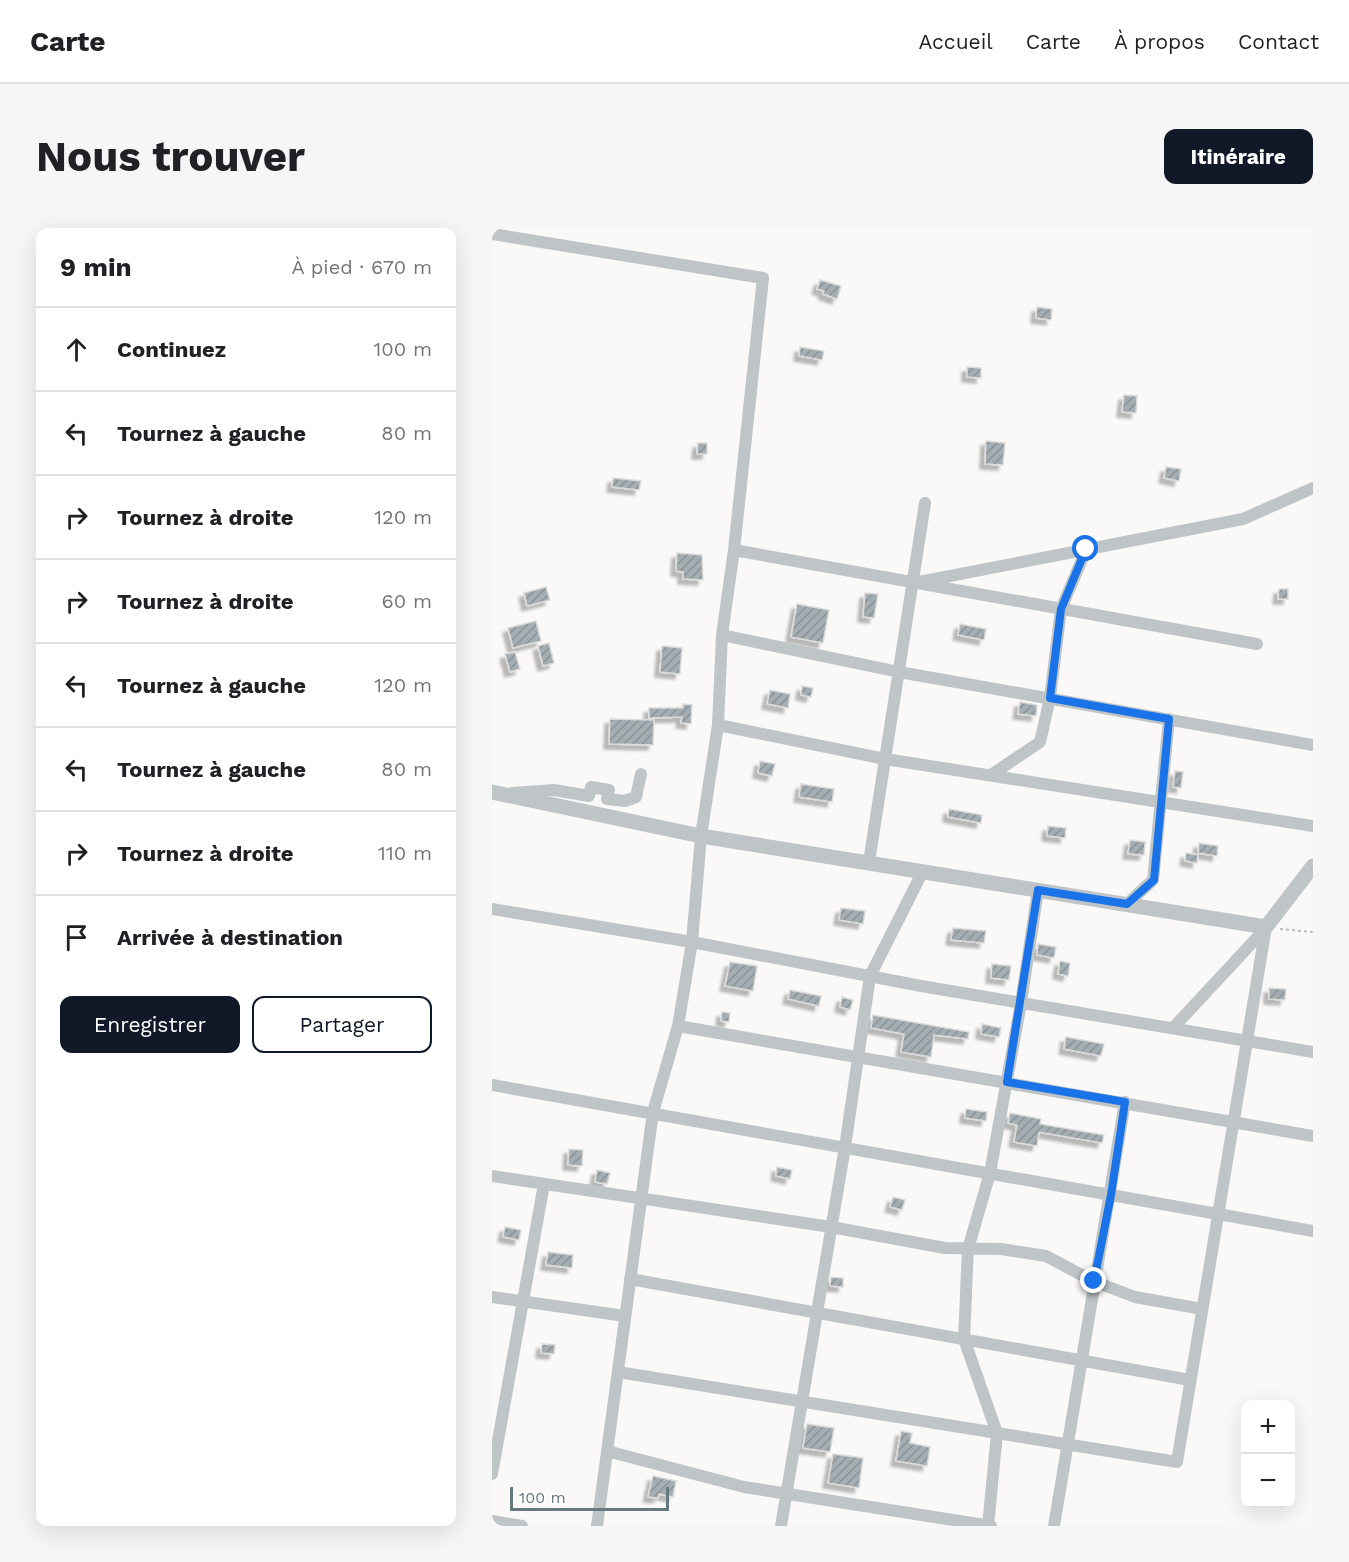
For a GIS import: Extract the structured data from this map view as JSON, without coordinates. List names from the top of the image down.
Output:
{
  "scale_bar": "100 m",
  "page": {
    "header": "Carte",
    "nav": [
      "Accueil",
      "Carte",
      "À propos",
      "Contact"
    ],
    "buttons": [
      "Itinéraire",
      ["Enregistrer", "Partager"]
    ],
    "title": "Nous trouver",
    "heading": ["9 min", "À pied · 670 m"],
    "list": [
      ["Continuez", "100 m"],
      ["Tournez à gauche", "80 m"],
      ["Tournez à droite", "120 m"],
      ["Tournez à droite", "60 m"],
      ["Tournez à gauche", "120 m"],
      ["Tournez à gauche", "80 m"],
      ["Tournez à droite", "110 m"],
      "Arrivée à destination"
    ],
    "map_buttons": ["+", "−"],
    "scale": "100 m"
  }
}
